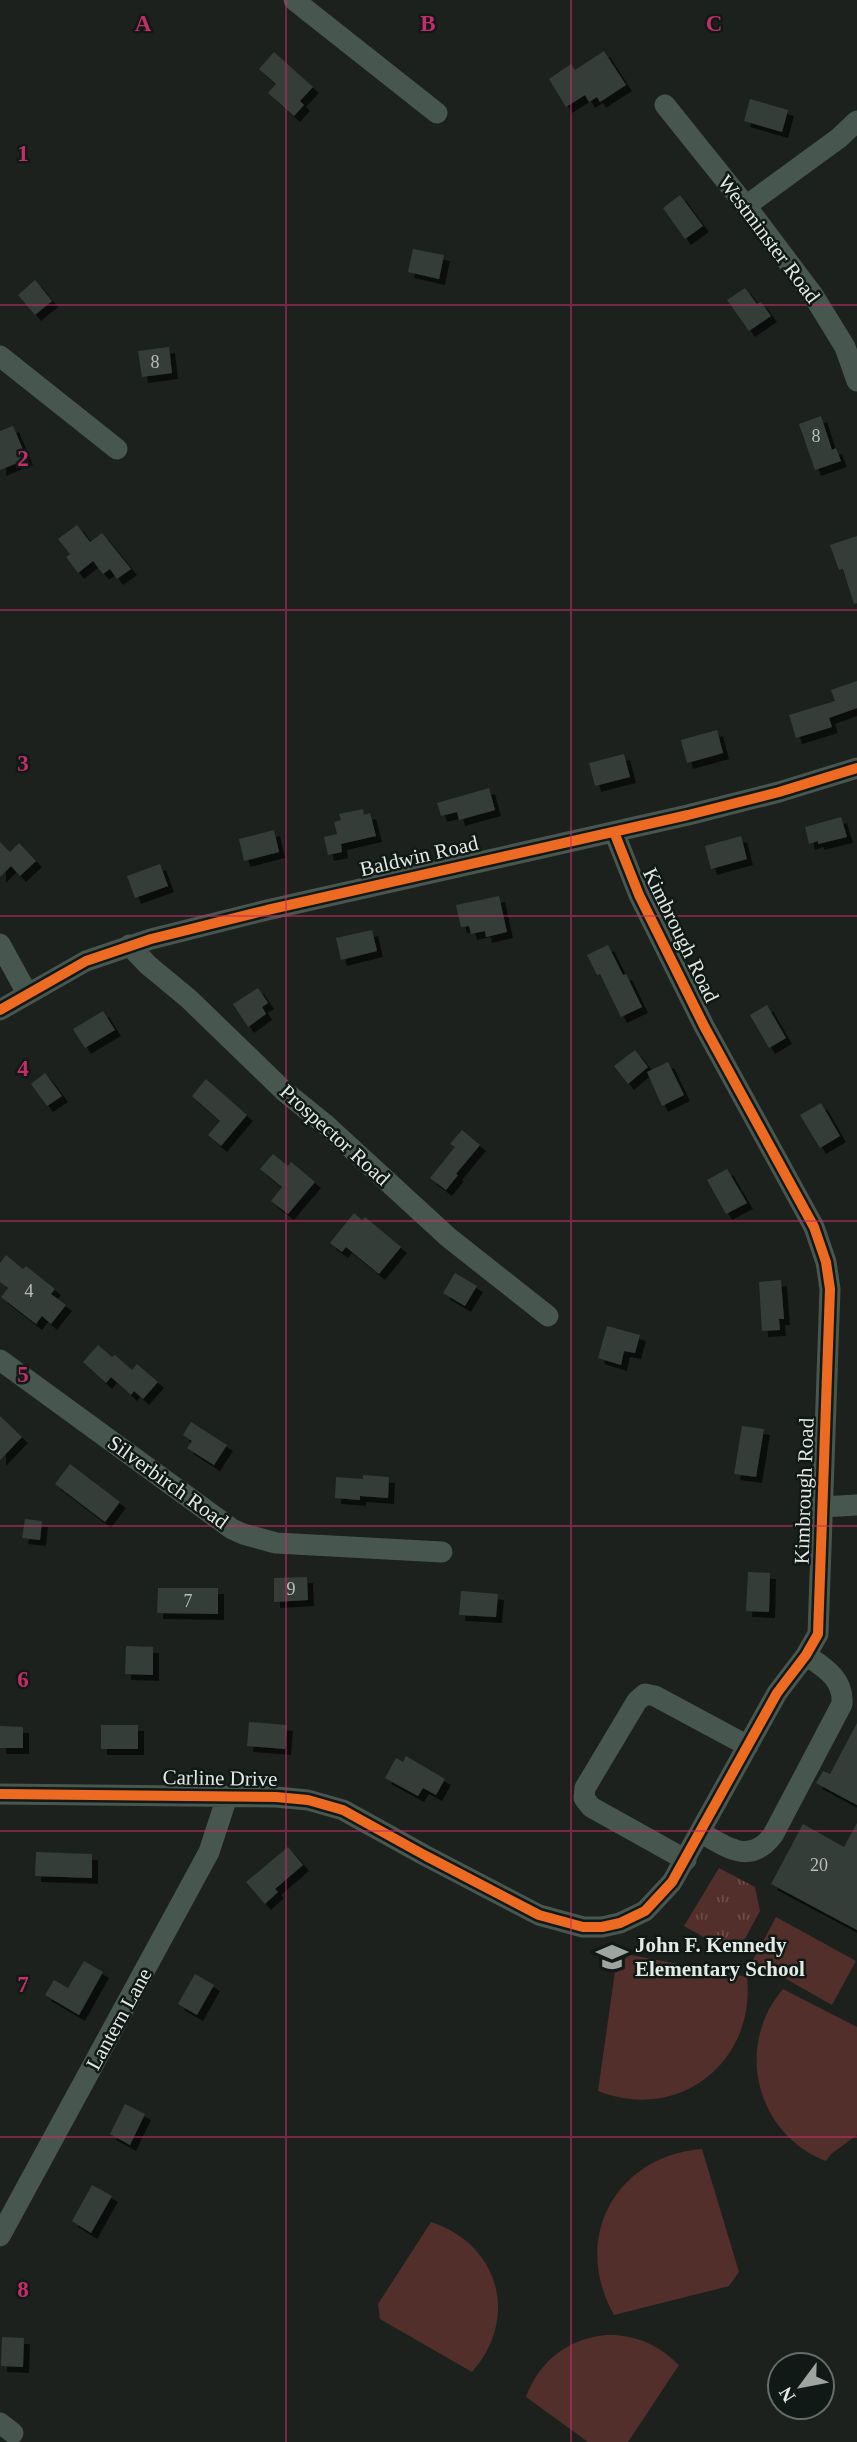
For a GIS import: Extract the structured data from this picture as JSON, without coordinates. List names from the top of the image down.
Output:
{
  "streets": {
    "street": [
      "Westminster Road",
      "Baldwin Road",
      "Kimbrough Road",
      "Prospector Road",
      "Silverbirch Road",
      "Carline Drive",
      "Lantern Lane"
    ]
  },
  "crossings": [
    ["Baldwin Road", "Kimbrough Road"],
    ["Baldwin Road", "Prospector Road"],
    ["Kimbrough Road", "Carline Drive"],
    ["Carline Drive", "Lantern Lane"]
  ],
  "places": {
    "school or university": ["John F. Kennedy Elementary School"]
  },
  "house_numbers": [
    "8",
    "8",
    "4",
    "9",
    "7",
    "20"
  ],
  "north": "bottom left",
  "grid": {
    "columns": ["A", "B", "C"],
    "rows": [
      "1",
      "2",
      "3",
      "4",
      "5",
      "6",
      "7",
      "8"
    ]
  }
}
